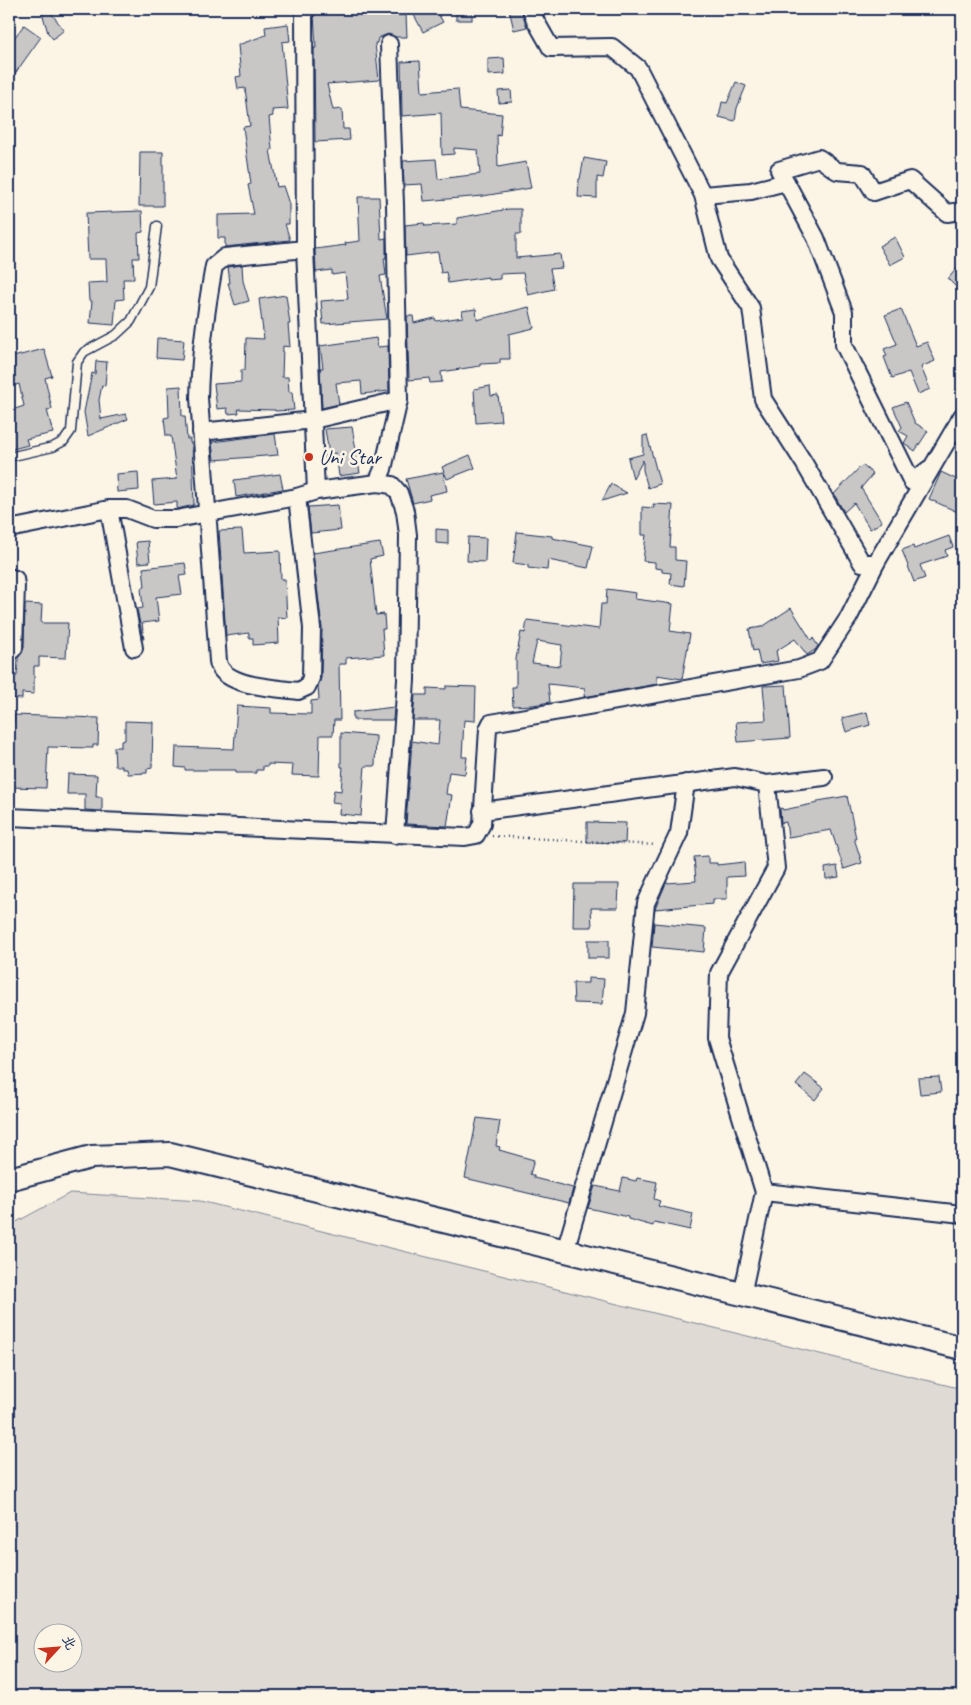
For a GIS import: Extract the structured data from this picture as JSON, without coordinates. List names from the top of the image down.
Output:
{
  "places": ["Uni Star"],
  "north": "top right"
}
